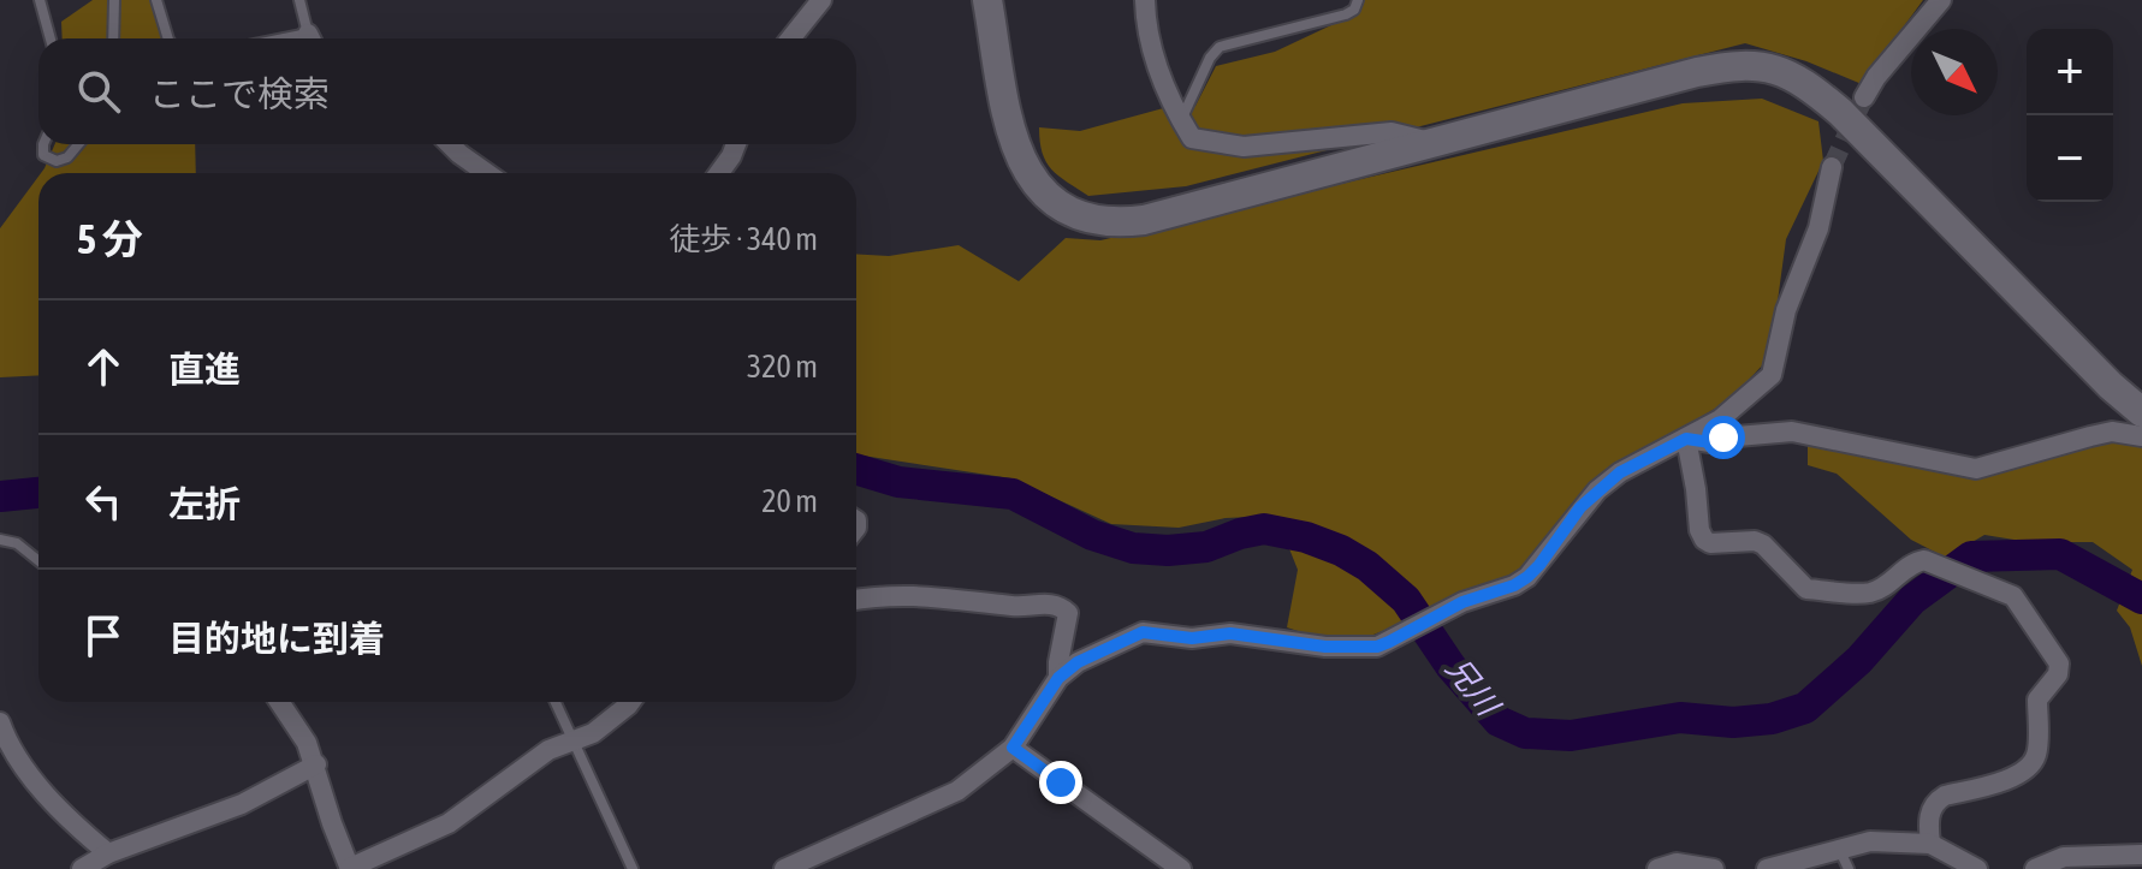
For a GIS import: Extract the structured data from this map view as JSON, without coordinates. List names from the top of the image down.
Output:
{
  "water": ["兄川"],
  "north": "bottom right",
  "page": {
    "map_buttons": ["+", "−"],
    "search": "ここで検索",
    "heading": ["5 分", "徒歩 · 340 m"],
    "list": [
      ["直進", "320 m"],
      ["左折", "20 m"],
      "目的地に到着"
    ]
  }
}
